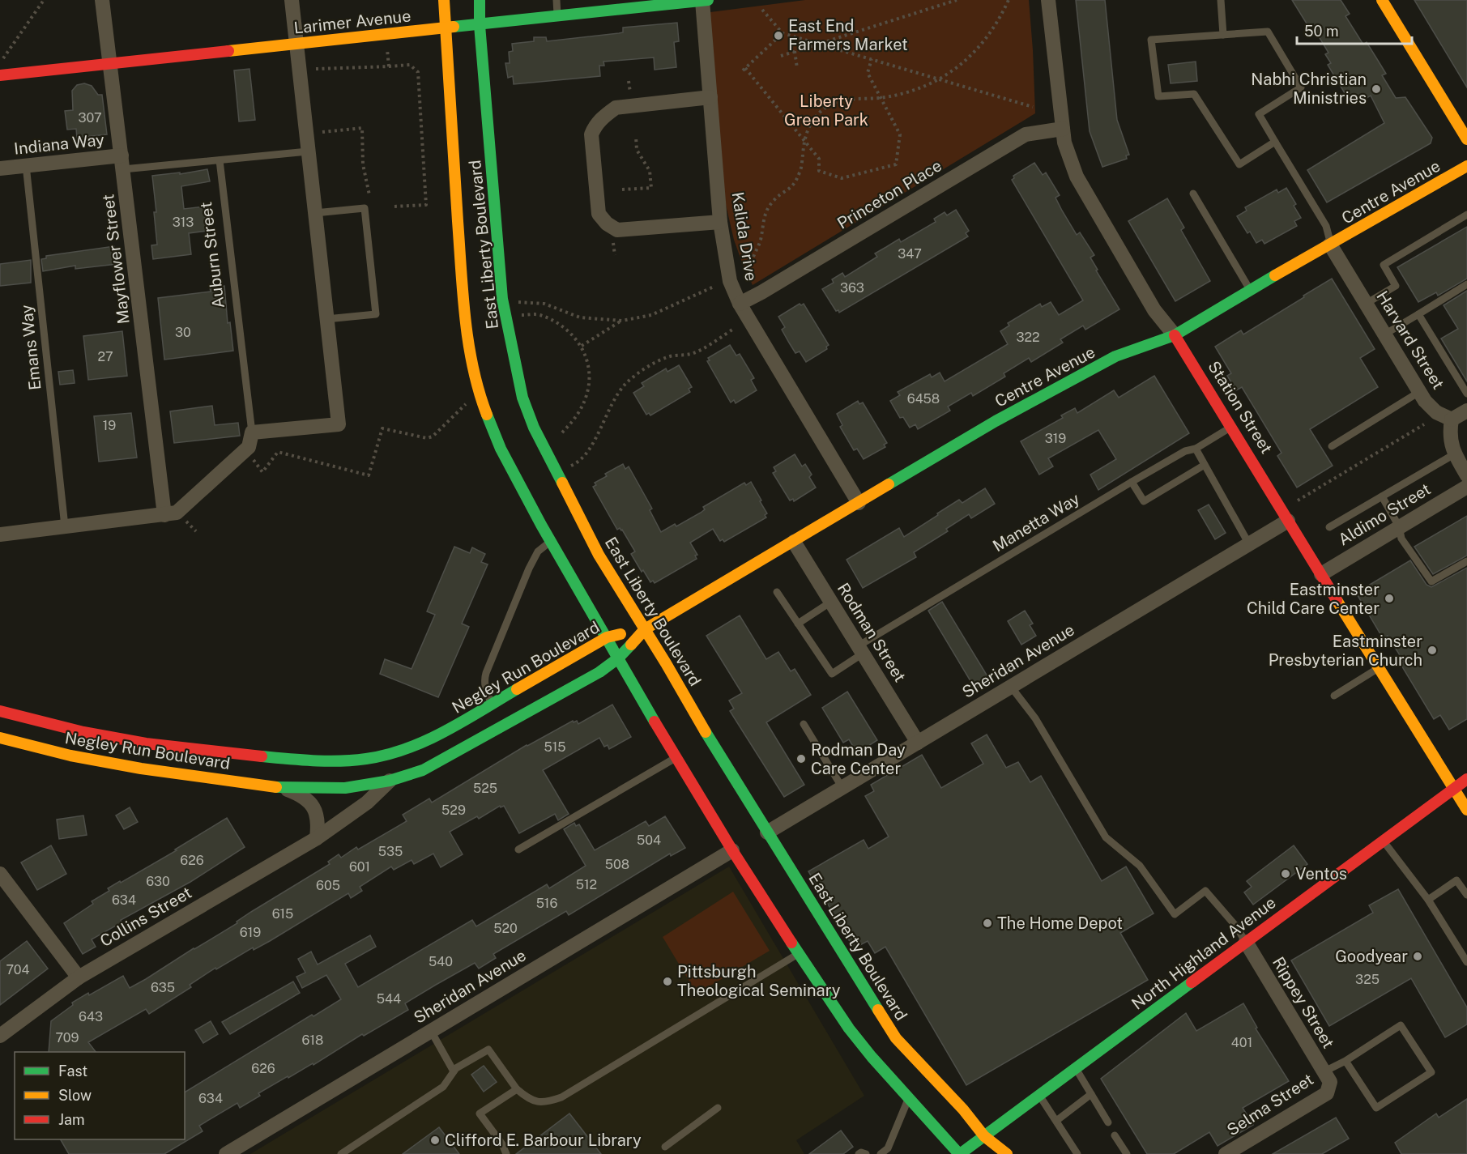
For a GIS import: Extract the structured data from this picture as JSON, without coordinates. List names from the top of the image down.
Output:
{
  "streets": {
    "main road": [
      "Larimer Avenue",
      "Centre Avenue",
      "East Liberty Boulevard",
      "Station Street",
      "Negley Run Boulevard",
      "North Highland Avenue"
    ],
    "street": [
      "Indiana Way",
      "Princeton Place",
      "Kalida Drive",
      "Mayflower Street",
      "Harvard Street",
      "Aldimo Street",
      "Rodman Street",
      "Sheridan Avenue",
      "Collins Street",
      "Rippey Street",
      "Selma Street"
    ],
    "lane": ["Auburn Street", "Emans Way", "Manetta Way"]
  },
  "crossings": [
    ["Larimer Avenue", "Kalida Drive"],
    ["Larimer Avenue", "East Liberty Boulevard"],
    ["Larimer Avenue", "Mayflower Street"],
    ["Indiana Way", "Auburn Street"],
    ["Indiana Way", "Mayflower Street"],
    ["Indiana Way", "Emans Way"],
    ["Centre Avenue", "Kalida Drive"],
    ["Centre Avenue", "East Liberty Boulevard"],
    ["Centre Avenue", "Harvard Street"],
    ["Centre Avenue", "Station Street"],
    ["Centre Avenue", "Rodman Street"],
    ["Centre Avenue", "Negley Run Boulevard"],
    ["Princeton Place", "Kalida Drive"],
    ["Princeton Place", "Station Street"],
    ["East Liberty Boulevard", "Sheridan Avenue"],
    ["East Liberty Boulevard", "Negley Run Boulevard"],
    ["East Liberty Boulevard", "North Highland Avenue"],
    ["Station Street", "Aldimo Street"],
    ["Station Street", "Manetta Way"],
    ["Station Street", "Sheridan Avenue"],
    ["Station Street", "North Highland Avenue"],
    ["Manetta Way", "Rodman Street"],
    ["Rodman Street", "Sheridan Avenue"],
    ["Negley Run Boulevard", "Collins Street"],
    ["North Highland Avenue", "Rippey Street"],
    ["Rippey Street", "Selma Street"]
  ],
  "parks": ["Liberty Green Park"],
  "places": [
    "East End Farmers Market",
    "Nabhi Christian Ministries",
    "Eastminster Child Care Center",
    "Eastminster Presbyterian Church",
    "Rodman Day Care Center",
    "Ventos",
    "The Home Depot",
    "Goodyear",
    "Pittsburgh Theological Seminary",
    "Clifford E. Barbour Library"
  ],
  "house_numbers": [
    "307",
    "313",
    "347",
    "363",
    "30",
    "322",
    "27",
    "6458",
    "19",
    "319",
    "515",
    "525",
    "529",
    "504",
    "535",
    "626",
    "508",
    "601",
    "630",
    "512",
    "605",
    "634",
    "516",
    "615",
    "520",
    "619",
    "540",
    "704",
    "325",
    "635",
    "544",
    "643",
    "709",
    "618",
    "401",
    "626",
    "634"
  ],
  "legend": ["Fast", "Slow", "Jam"],
  "scale_bar": "50 m"
}
